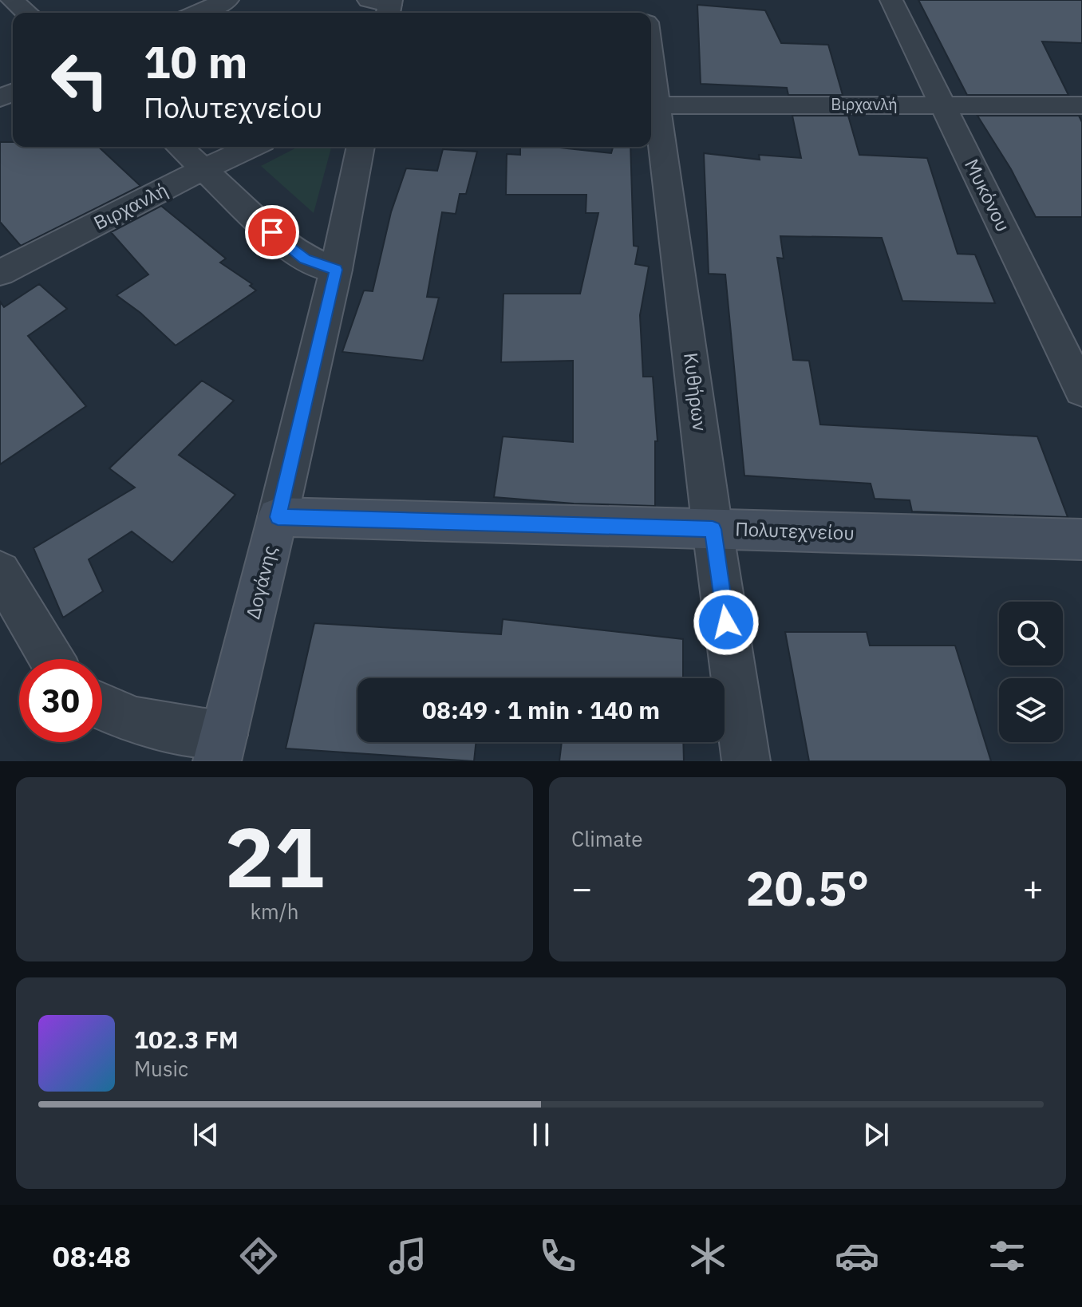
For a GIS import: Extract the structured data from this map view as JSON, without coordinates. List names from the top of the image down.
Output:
{
  "streets": {
    "main road": ["Πολυτεχνείου", "Δογάνης"],
    "street": ["Βιρχανλή", "Μυκόνου", "Κυθήρων"]
  },
  "crossings": [
    ["Βιρχανλή", "Μυκόνου"],
    ["Βιρχανλή", "Κυθήρων"],
    ["Κυθήρων", "Πολυτεχνείου"],
    ["Πολυτεχνείου", "Δογάνης"]
  ],
  "page": {
    "turn": ["10 m", "Πολυτεχνείου"],
    "limit": "30",
    "trip": "08:49 · 1 min · 140 m",
    "tile": [
      ["21", "km/h"],
      "Climate"
    ],
    "heat": ["−", "20.5°", "+"],
    "song": ["102.3 FM", "Music"],
    "tabs": "08:48"
  }
}
